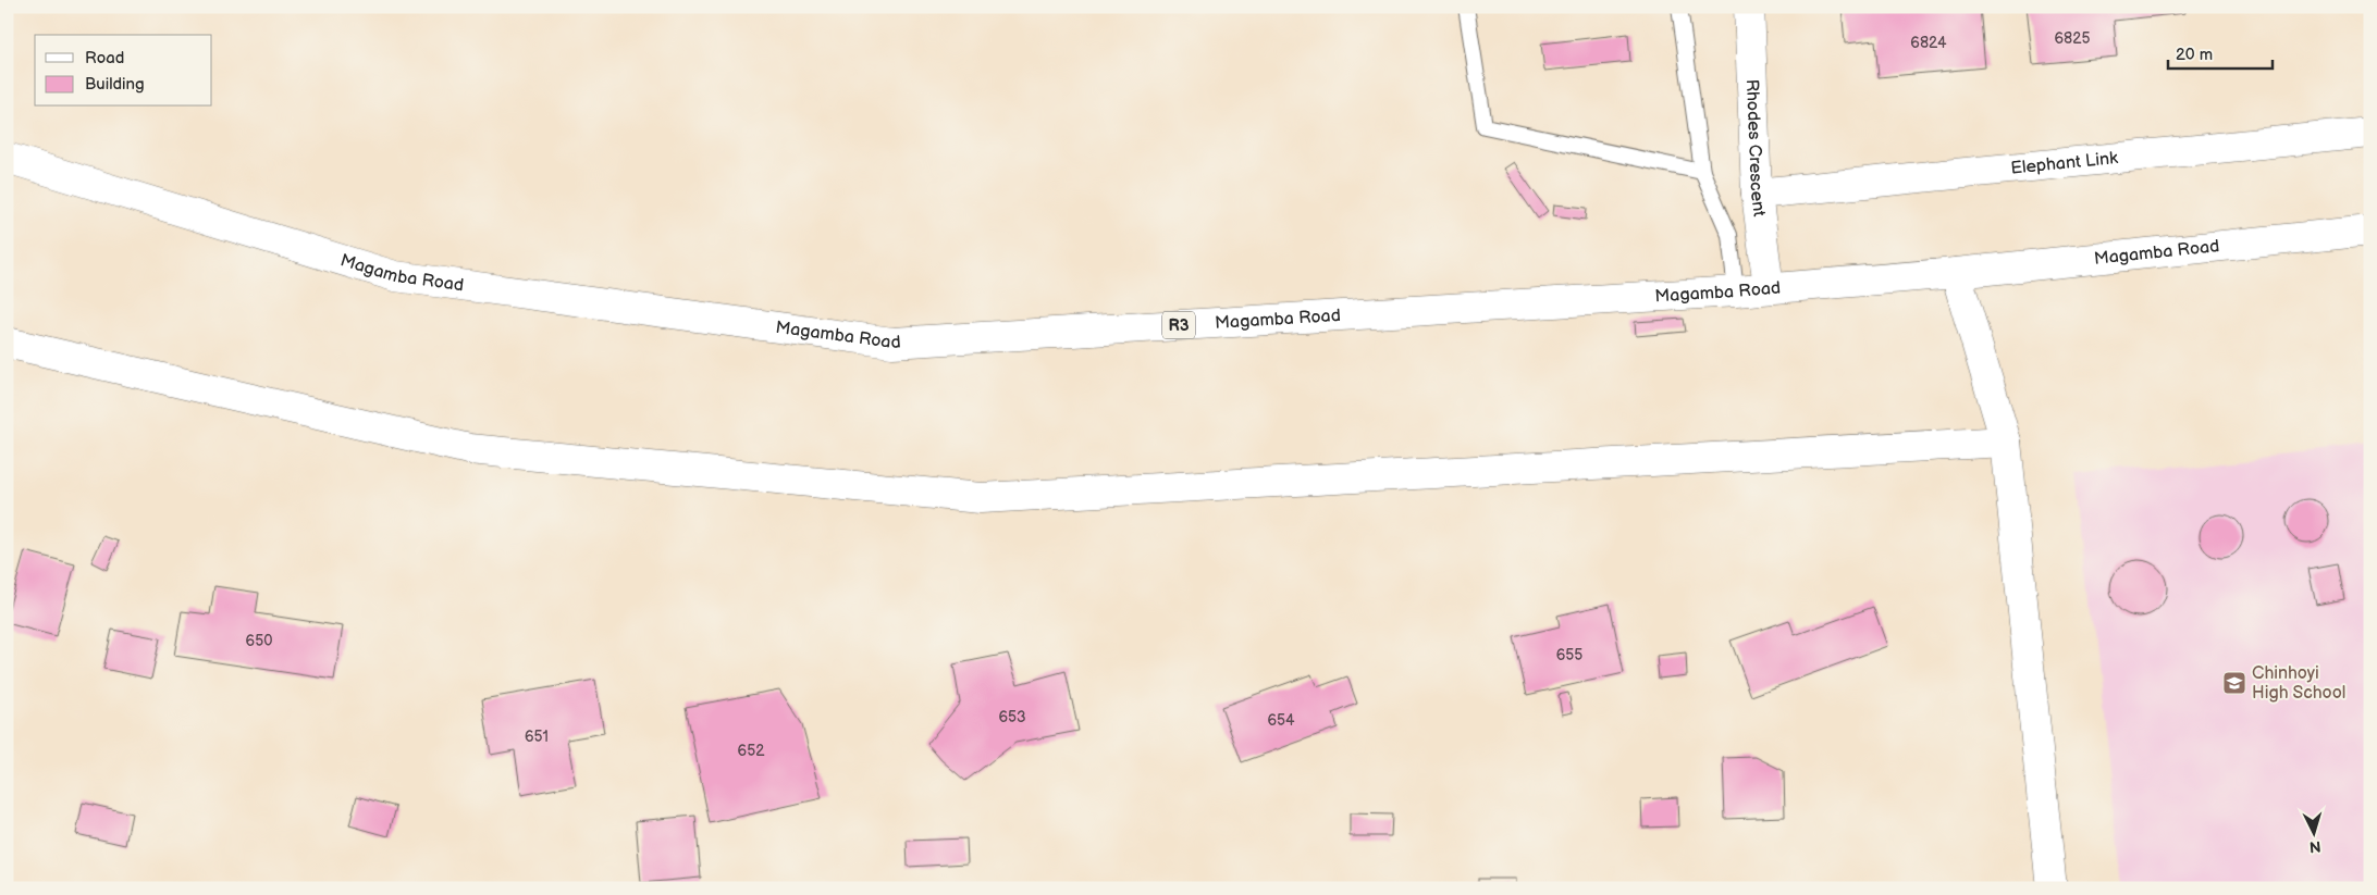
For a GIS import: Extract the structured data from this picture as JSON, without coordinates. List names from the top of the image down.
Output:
{
  "streets": {
    "main road": [
      "Rhodes Crescent",
      "Elephant Link",
      "Magamba Road",
      "R3"
    ]
  },
  "crossings": [
    ["Rhodes Crescent", "Elephant Link"],
    ["Rhodes Crescent", "Magamba Road"]
  ],
  "places": {
    "school or university": ["Chinhoyi High School"]
  },
  "house_numbers": [
    "6825",
    "6824",
    "650",
    "655",
    "653",
    "654",
    "651",
    "652"
  ],
  "legend": ["Road", "Building"],
  "scale_bar": "20 m",
  "north": "bottom"
}
